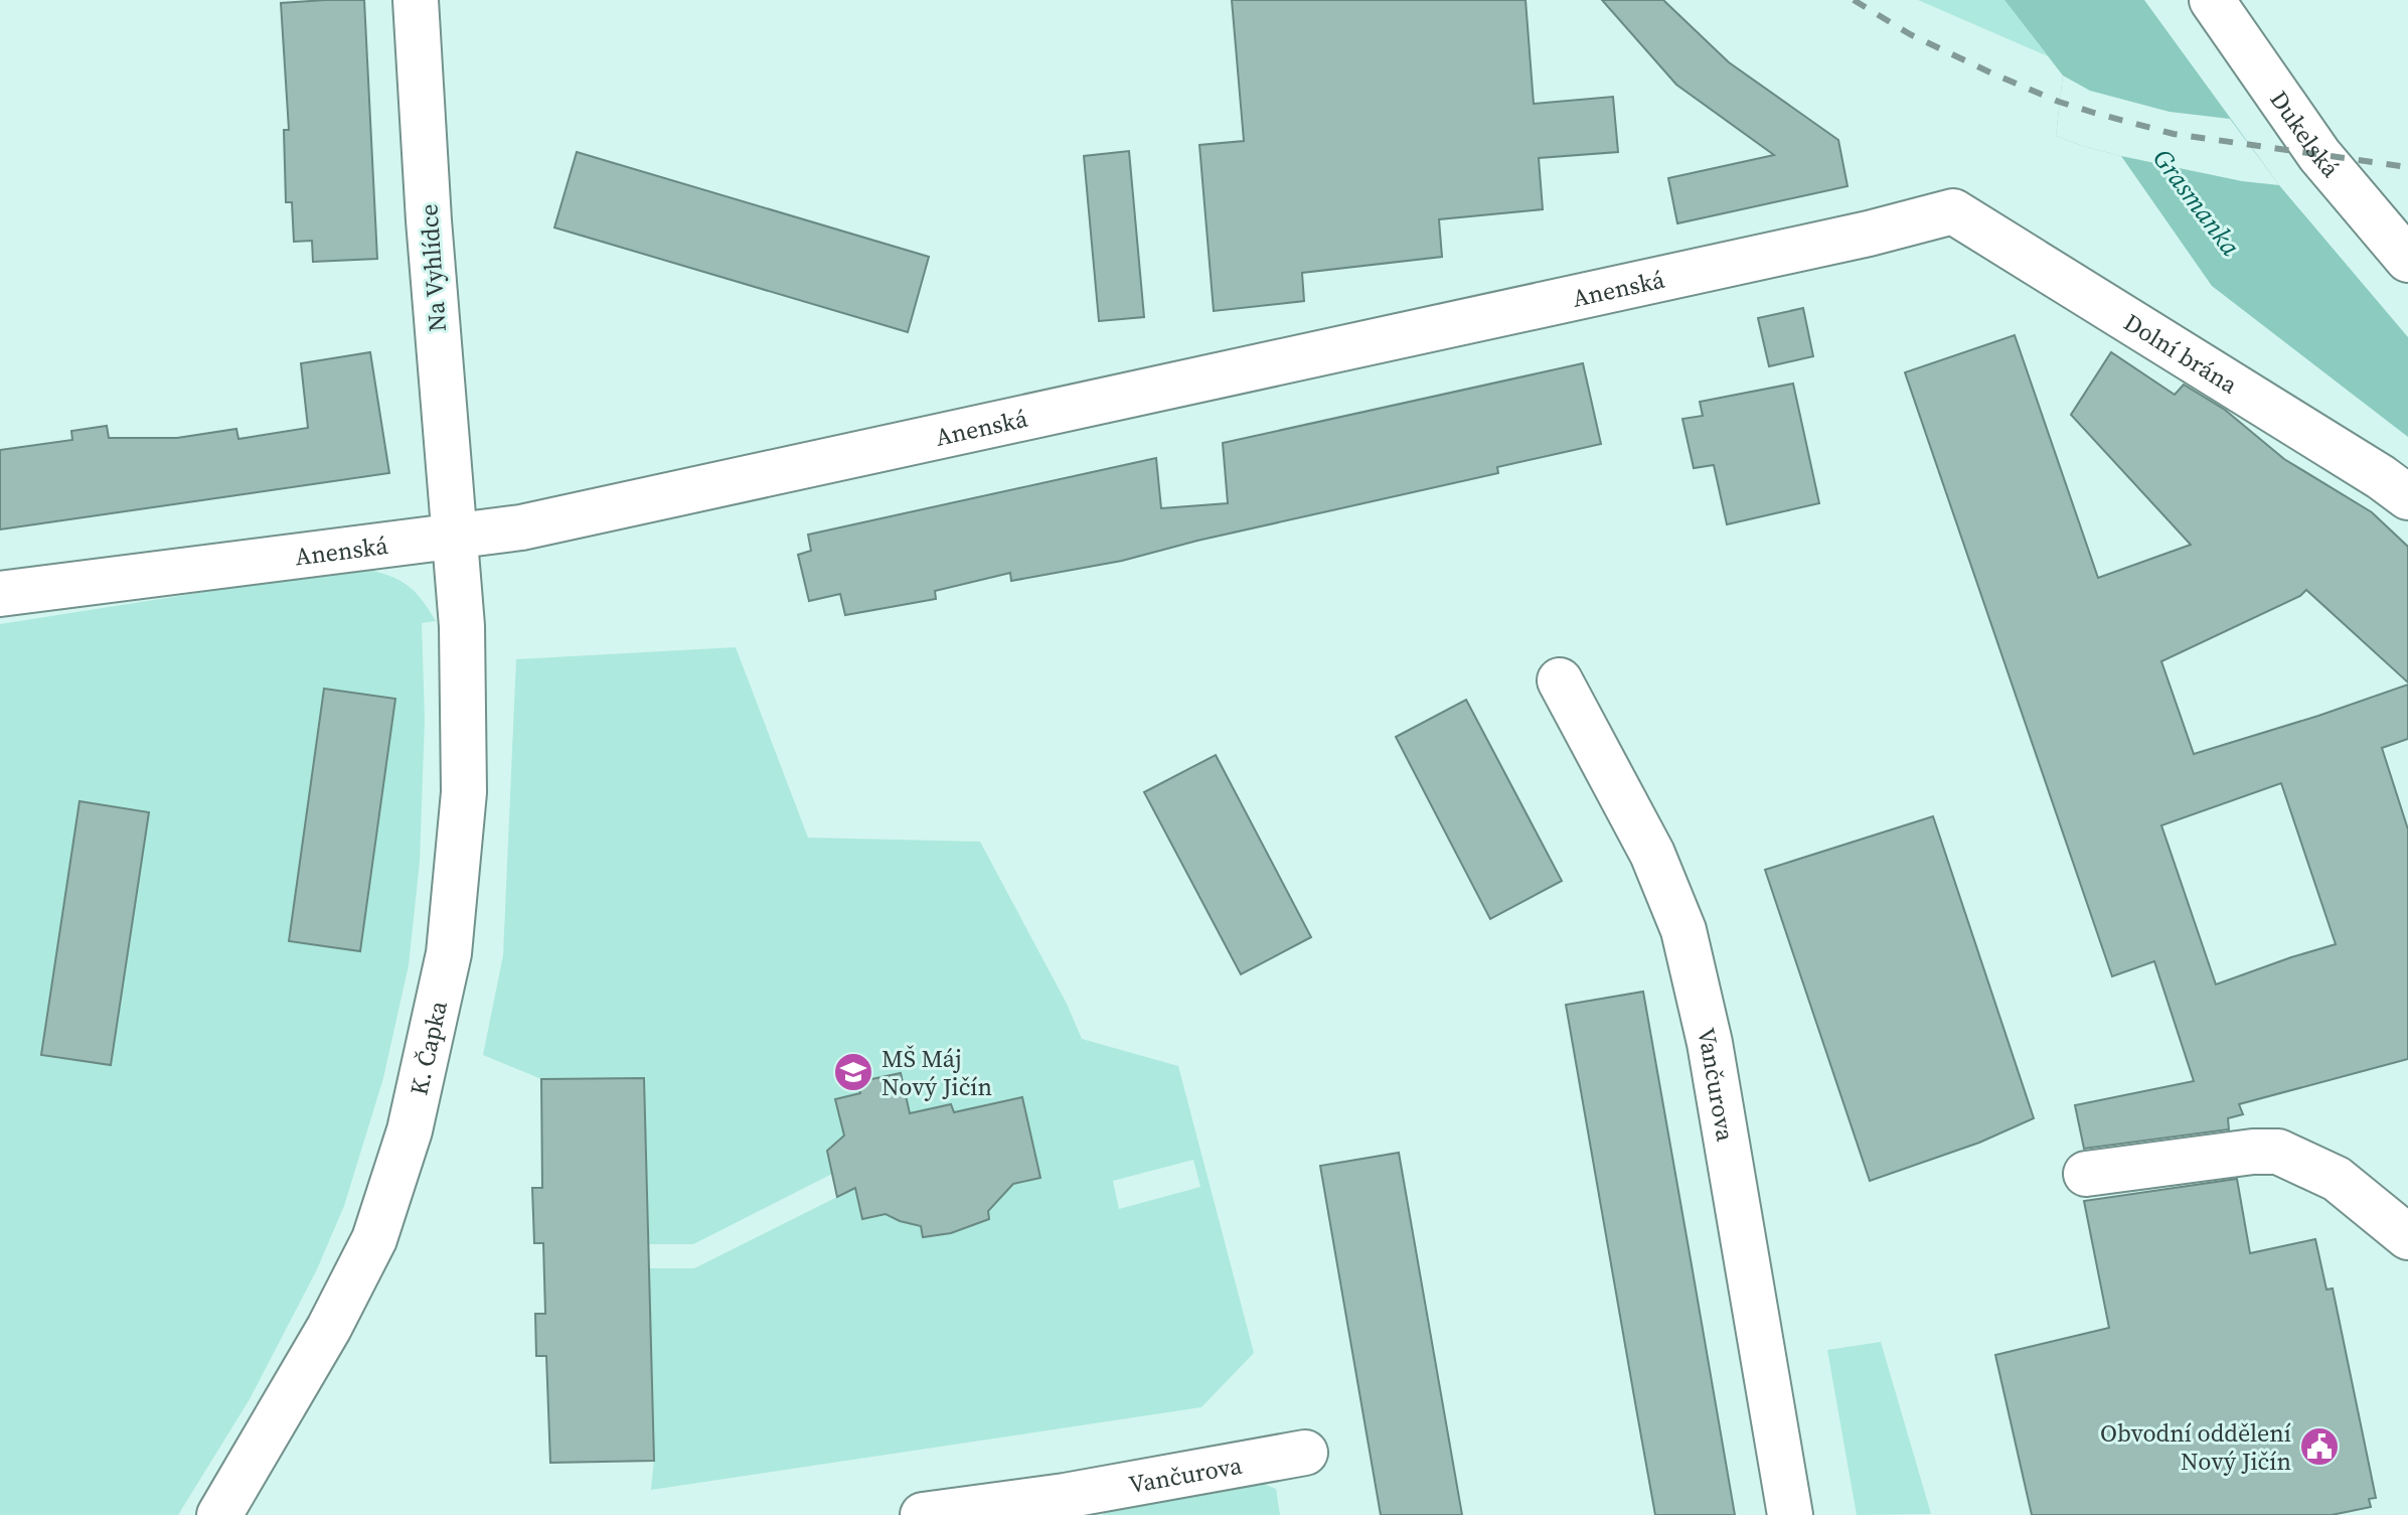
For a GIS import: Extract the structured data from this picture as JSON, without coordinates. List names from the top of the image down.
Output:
{
  "streets": {
    "street": [
      "Dukelská",
      "Na Vyhlídce",
      "Anenská",
      "Dolní brána",
      "K. Čapka",
      "Vančurova"
    ]
  },
  "crossings": [
    ["Na Vyhlídce", "Anenská"],
    ["Na Vyhlídce", "K. Čapka"],
    ["Anenská", "Dolní brána"],
    ["Anenská", "K. Čapka"]
  ],
  "water": ["Grasmanka"],
  "places": {
    "school or university": ["MŠ Máj Nový Jičín"],
    "public building": ["Obvodní oddělení Nový Jičín"]
  }
}
